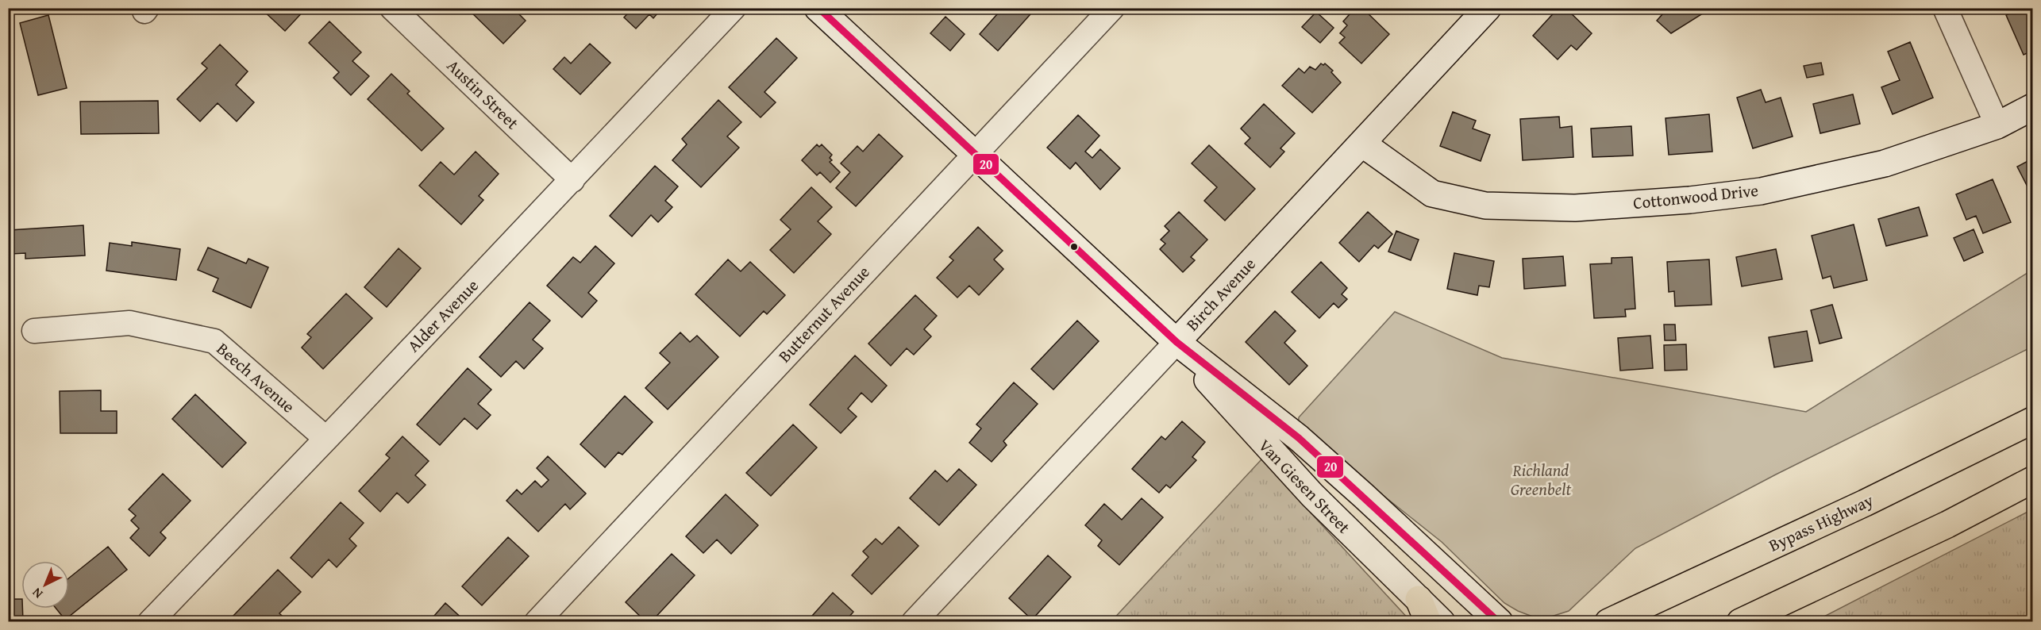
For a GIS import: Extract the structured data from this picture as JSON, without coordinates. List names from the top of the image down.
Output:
{
  "streets": {
    "highway": ["Bypass Highway"],
    "main road": ["Cottonwood Drive", "Birch Avenue", "Van Giesen Street"],
    "street": [
      "Austin Street",
      "Butternut Avenue",
      "Alder Avenue",
      "Beech Avenue"
    ]
  },
  "crossings": [
    ["Austin Street", "Alder Avenue"],
    ["Cottonwood Drive", "Birch Avenue"],
    ["Birch Avenue", "Van Giesen Street"],
    ["Butternut Avenue", "Van Giesen Street"],
    ["Alder Avenue", "Beech Avenue"]
  ],
  "parks": ["Richland Greenbelt"],
  "lines": ["transit line 20"],
  "north": "bottom left"
}
